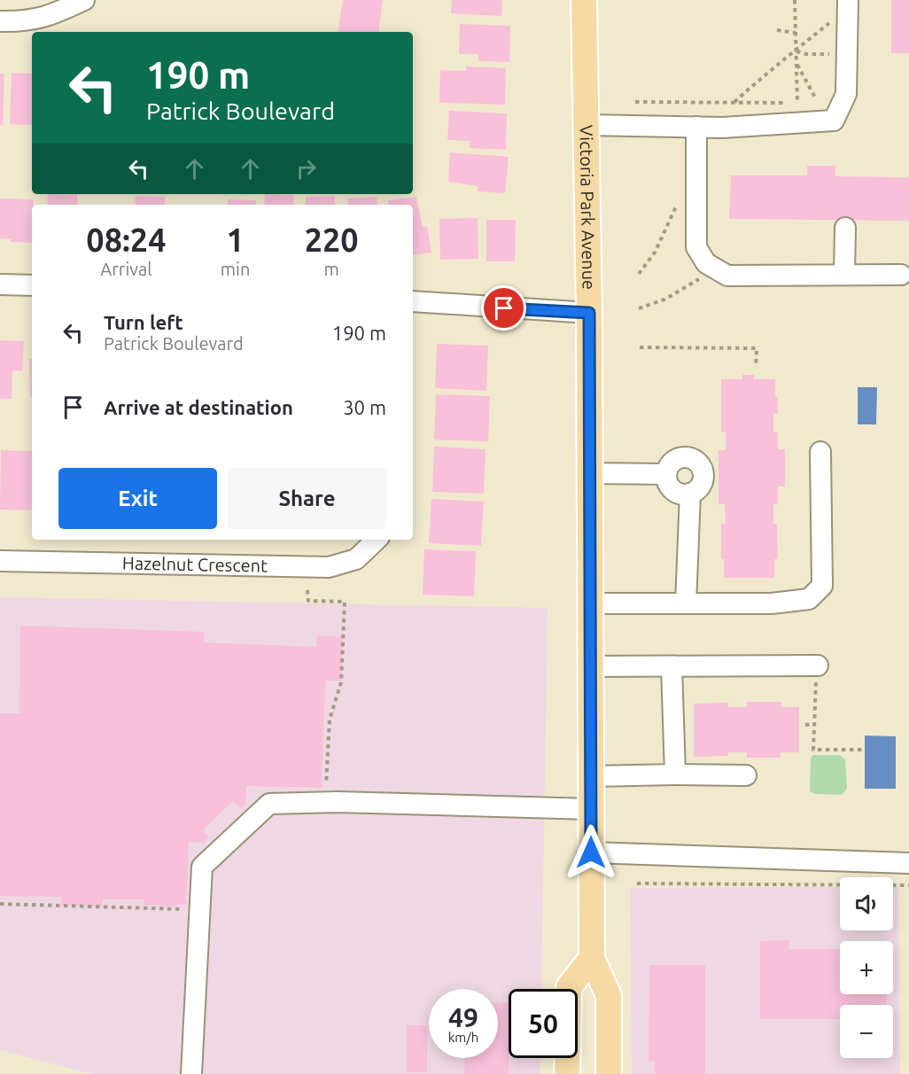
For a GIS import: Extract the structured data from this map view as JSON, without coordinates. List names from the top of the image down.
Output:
{
  "streets": {
    "main road": ["Victoria Park Avenue"],
    "street": ["Hazelnut Crescent"]
  },
  "page": {
    "turn": ["190 m", "Patrick Boulevard"],
    "eta": [
      "08:24",
      "Arrival",
      "1",
      "min",
      "220",
      "m"
    ],
    "list": [
      {
        "name": "Turn left",
        "note": "Patrick Boulevard",
        "value": "190 m"
      },
      {
        "name": "Arrive at destination",
        "value": "30 m"
      }
    ],
    "buttons": ["Exit", "Share"],
    "map_buttons": ["+", "−"],
    "speed": "49 km/h",
    "limit": "50"
  }
}
